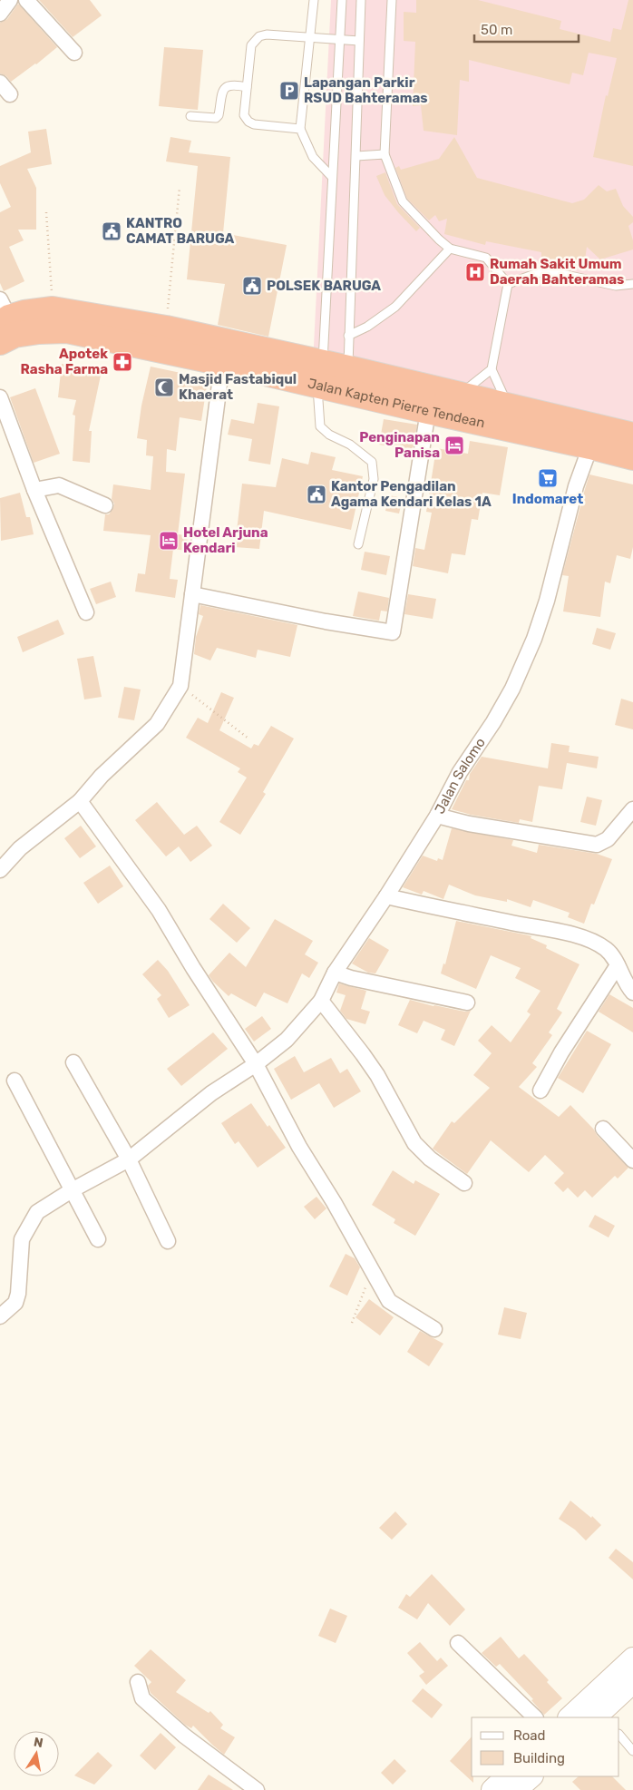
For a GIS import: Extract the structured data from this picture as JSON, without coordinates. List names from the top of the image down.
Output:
{
  "streets": {
    "highway": ["Jalan Kapten Pierre Tendean"],
    "street": ["Jalan Salomo"]
  },
  "crossings": [
    ["Jalan Kapten Pierre Tendean", "Jalan Salomo"]
  ],
  "places": {
    "parking": ["Lapangan Parkir RSUD Bahteramas"],
    "public building": ["KANTRO CAMAT BARUGA", "POLSEK BARUGA", "Kantor Pengadilan Agama Kendari Kelas 1A"],
    "hospital": ["Rumah Sakit Umum Daerah Bahteramas"],
    "pharmacy": ["Apotek Rasha Farma"],
    "mosque": ["Masjid Fastabiqul Khaerat"],
    "hotel": ["Penginapan Panisa", "Hotel Arjuna Kendari"],
    "supermarket": ["Indomaret"]
  },
  "legend": ["Road", "Building"],
  "scale_bar": "50 m",
  "north": "top"
}
